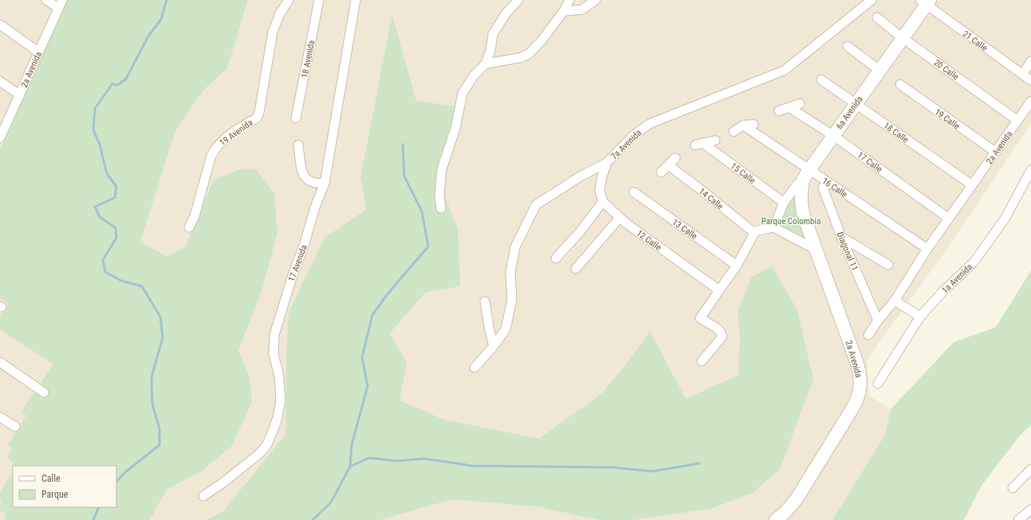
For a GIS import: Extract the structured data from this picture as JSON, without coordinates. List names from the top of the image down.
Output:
{
  "streets": {
    "main road": ["2a Avenida", "6a Avenida"],
    "street": [
      "21 Calle",
      "18 Avenida",
      "20 Calle",
      "19 Calle",
      "19 Avenida",
      "18 Calle",
      "7a Avenida",
      "17 Calle",
      "15 Calle",
      "16 Calle",
      "14 Calle",
      "13 Calle",
      "12 Calle",
      "Diagonal 11",
      "17 Avenida",
      "1a Avenida"
    ]
  },
  "crossings": [
    ["21 Calle", "6a Avenida"],
    ["2a Avenida", "20 Calle"],
    ["2a Avenida", "6a Avenida"],
    ["2a Avenida", "19 Calle"],
    ["2a Avenida", "18 Calle"],
    ["2a Avenida", "17 Calle"],
    ["2a Avenida", "16 Calle"],
    ["2a Avenida", "Diagonal 11"],
    ["20 Calle", "6a Avenida"],
    ["6a Avenida", "18 Calle"],
    ["6a Avenida", "17 Calle"],
    ["6a Avenida", "15 Calle"],
    ["6a Avenida", "16 Calle"],
    ["16 Calle", "Diagonal 11"]
  ],
  "parks": ["Parque Colombia"],
  "legend": ["Calle", "Parque"]
}
